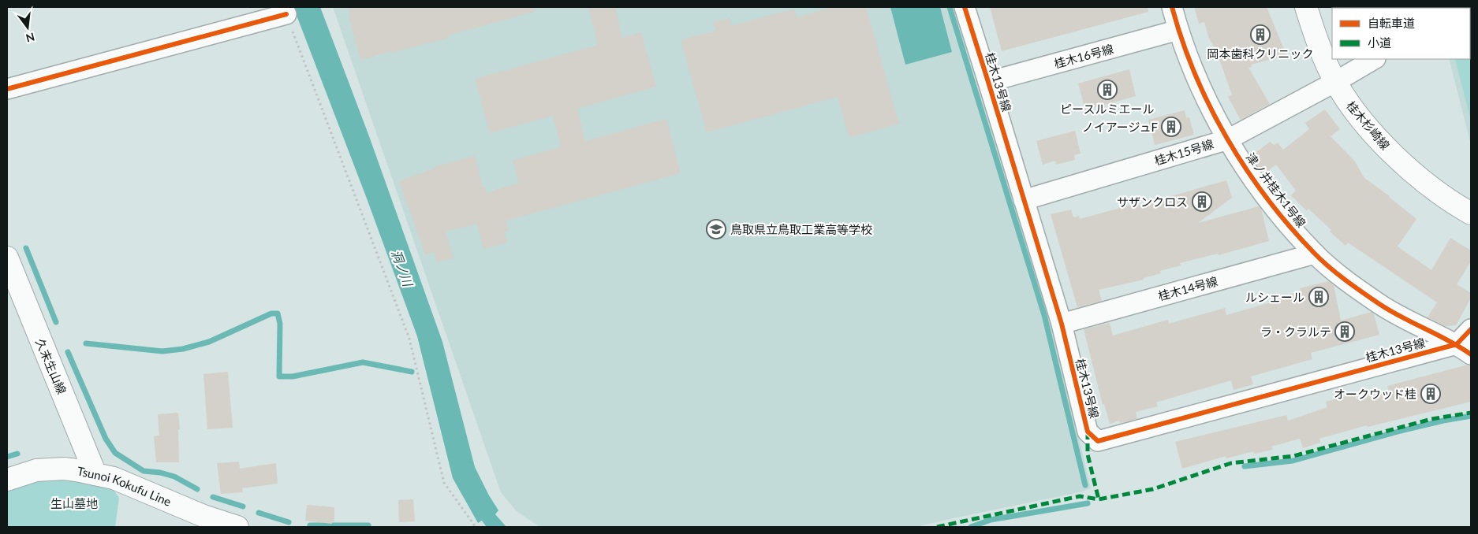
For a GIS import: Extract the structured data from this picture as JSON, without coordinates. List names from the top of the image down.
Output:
{
  "streets": {
    "street": [
      "桂木16号線",
      "桂木13号線",
      "桂木杉崎線",
      "桂木15号線",
      "津ノ井桂木1号線",
      "桂木14号線",
      "久末生山線",
      "Tsunoi Kokufu Line"
    ]
  },
  "crossings": [
    ["桂木16号線", "桂木13号線"],
    ["桂木16号線", "津ノ井桂木1号線"],
    ["桂木13号線", "桂木15号線"],
    ["桂木13号線", "津ノ井桂木1号線"],
    ["桂木13号線", "桂木14号線"],
    ["桂木杉崎線", "桂木15号線"],
    ["桂木15号線", "津ノ井桂木1号線"],
    ["津ノ井桂木1号線", "桂木14号線"],
    ["久末生山線", "Tsunoi Kokufu Line"]
  ],
  "water": ["洞ノ川"],
  "parks": ["生山墓地"],
  "places": {
    "building": [
      "岡本歯科クリニック",
      "ピースルミエール",
      "ノイアージュF",
      "サザンクロス",
      "ルシェール",
      "ラ・クラルテ",
      "オークウッド桂"
    ],
    "school or university": ["鳥取県立鳥取工業高等学校"]
  },
  "legend": ["自転車道", "小道"],
  "north": "bottom"
}
